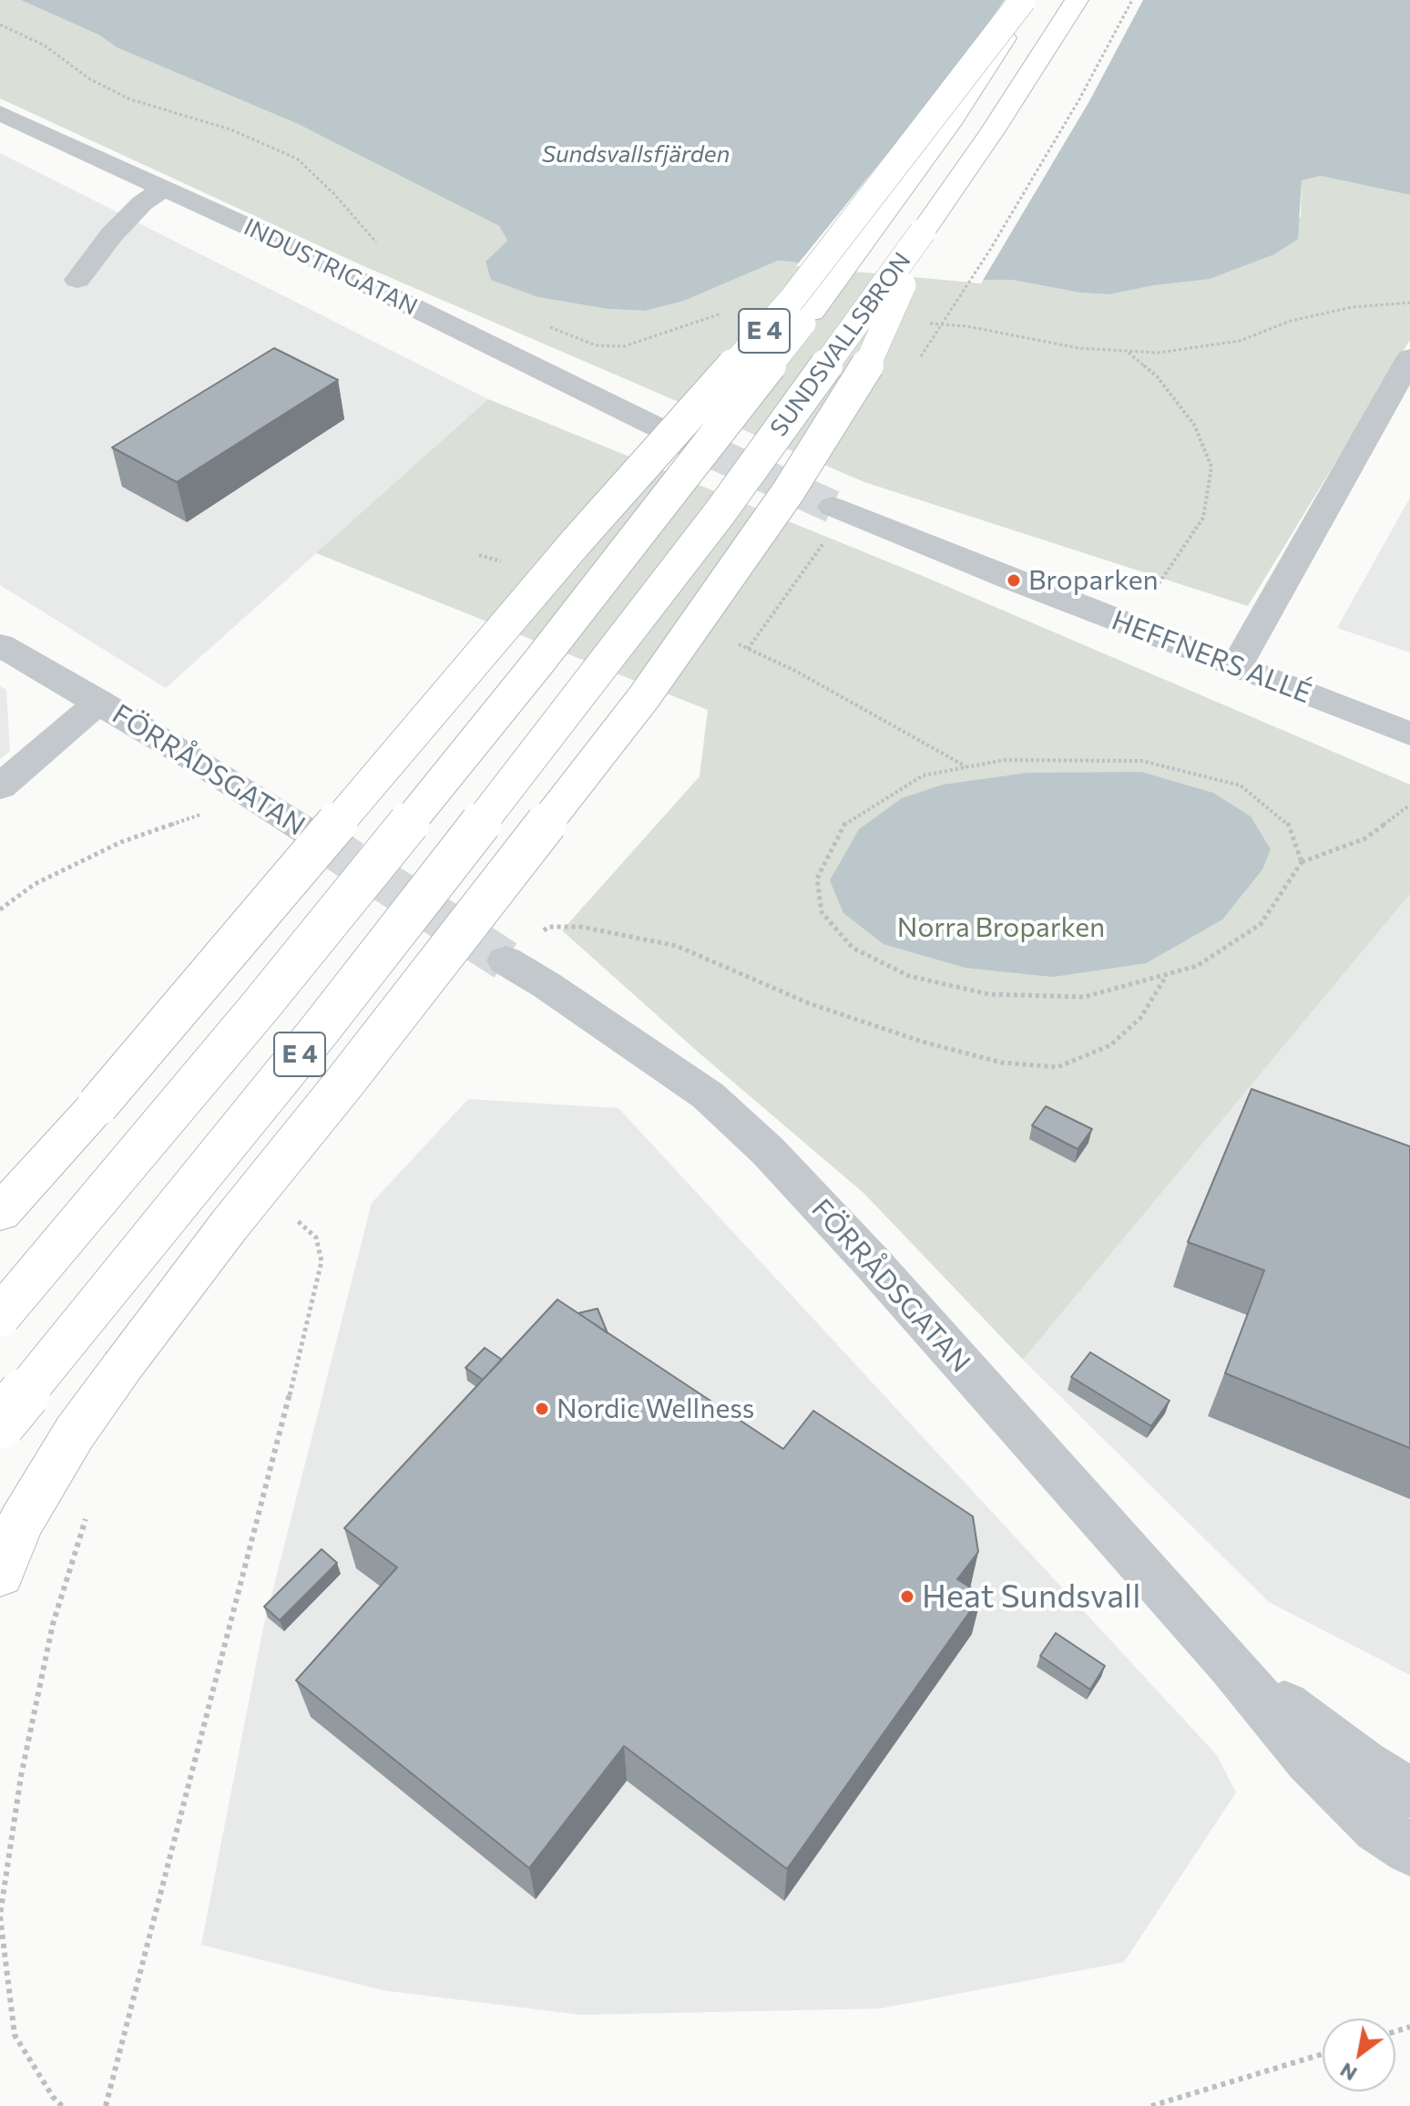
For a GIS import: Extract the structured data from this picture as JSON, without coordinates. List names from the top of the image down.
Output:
{
  "streets": {
    "highway": ["E 4", "SUNDSVALLSBRON"],
    "street": ["INDUSTRIGATAN", "HEFFNERS ALLÉ", "FÖRRÅDSGATAN"]
  },
  "crossings": [
    ["E 4", "SUNDSVALLSBRON"]
  ],
  "water": ["Sundsvallsfjärden"],
  "parks": ["Norra Broparken"],
  "places": ["Broparken", "Nordic Wellness", "Heat Sundsvall"],
  "north": "bottom left"
}
